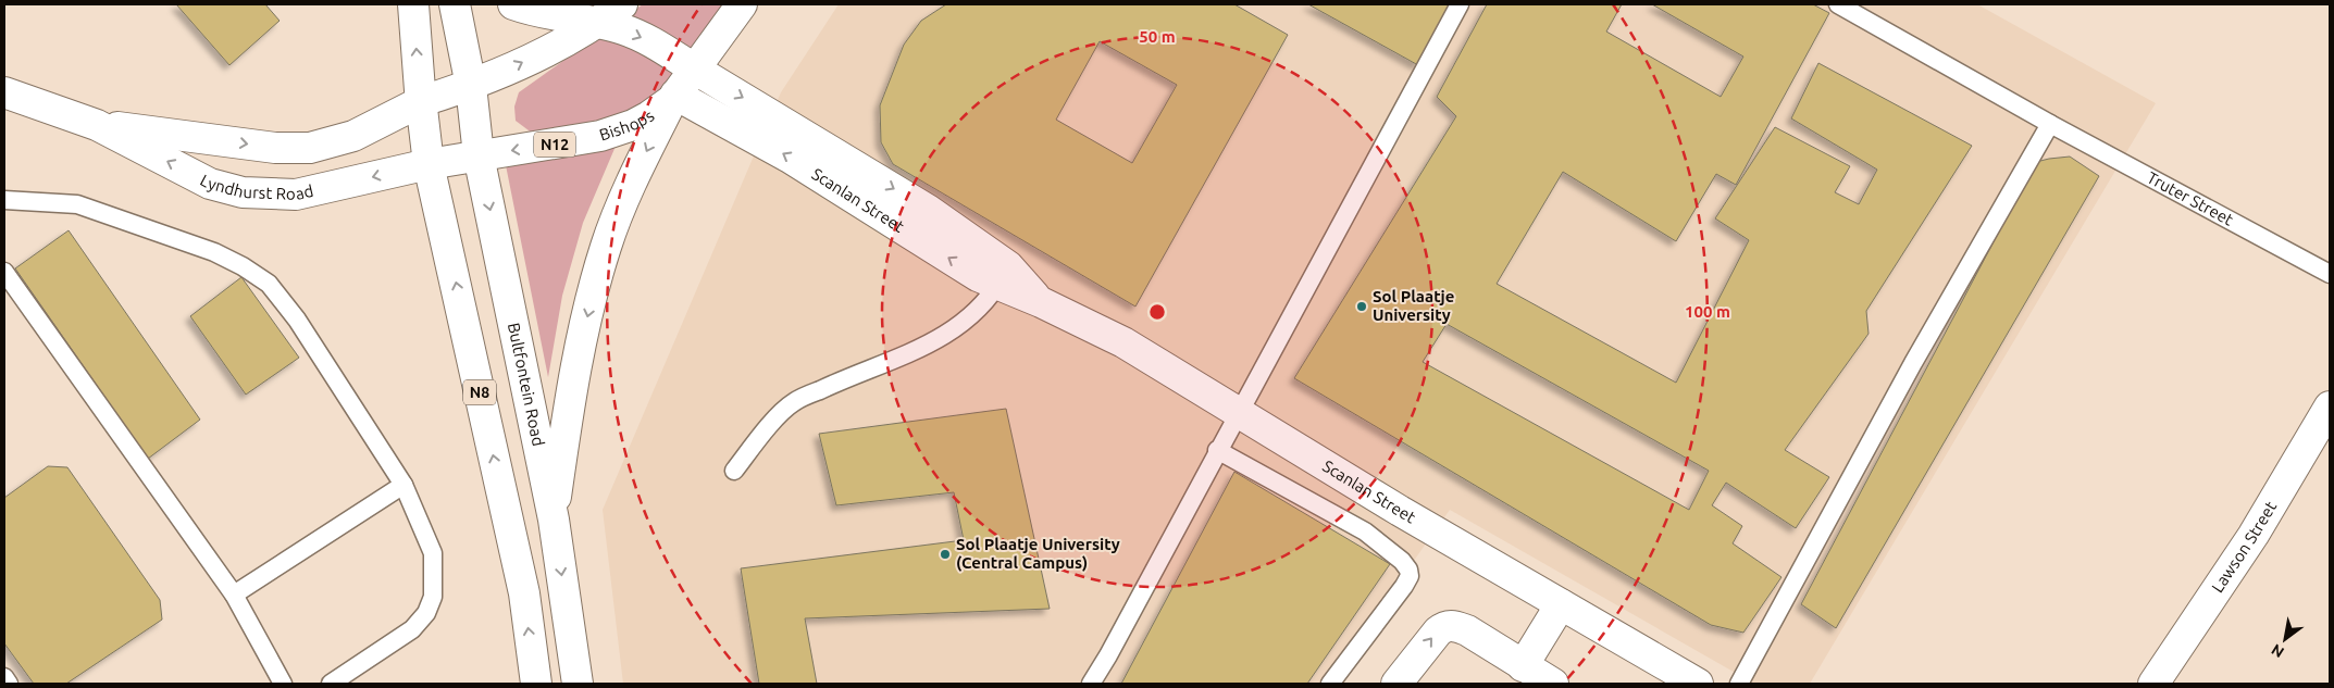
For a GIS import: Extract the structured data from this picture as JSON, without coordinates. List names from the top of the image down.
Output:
{
  "streets": {
    "main road": [
      "Bishops",
      "N12",
      "Lyndhurst Road",
      "Scanlan Street",
      "Bultfontein Road",
      "N8",
      "Lawson Street"
    ],
    "lane": ["Truter Street"]
  },
  "crossings": [
    ["Bishops", "Lyndhurst Road"],
    ["Bishops", "Scanlan Street"],
    ["Bishops", "Bultfontein Road"],
    ["Bishops", "N8"],
    ["Lyndhurst Road", "N8"]
  ],
  "places": ["Sol Plaatje University", "Sol Plaatje University (Central Campus)"],
  "north": "bottom left",
  "rings": ["50 m", "100 m"]
}
